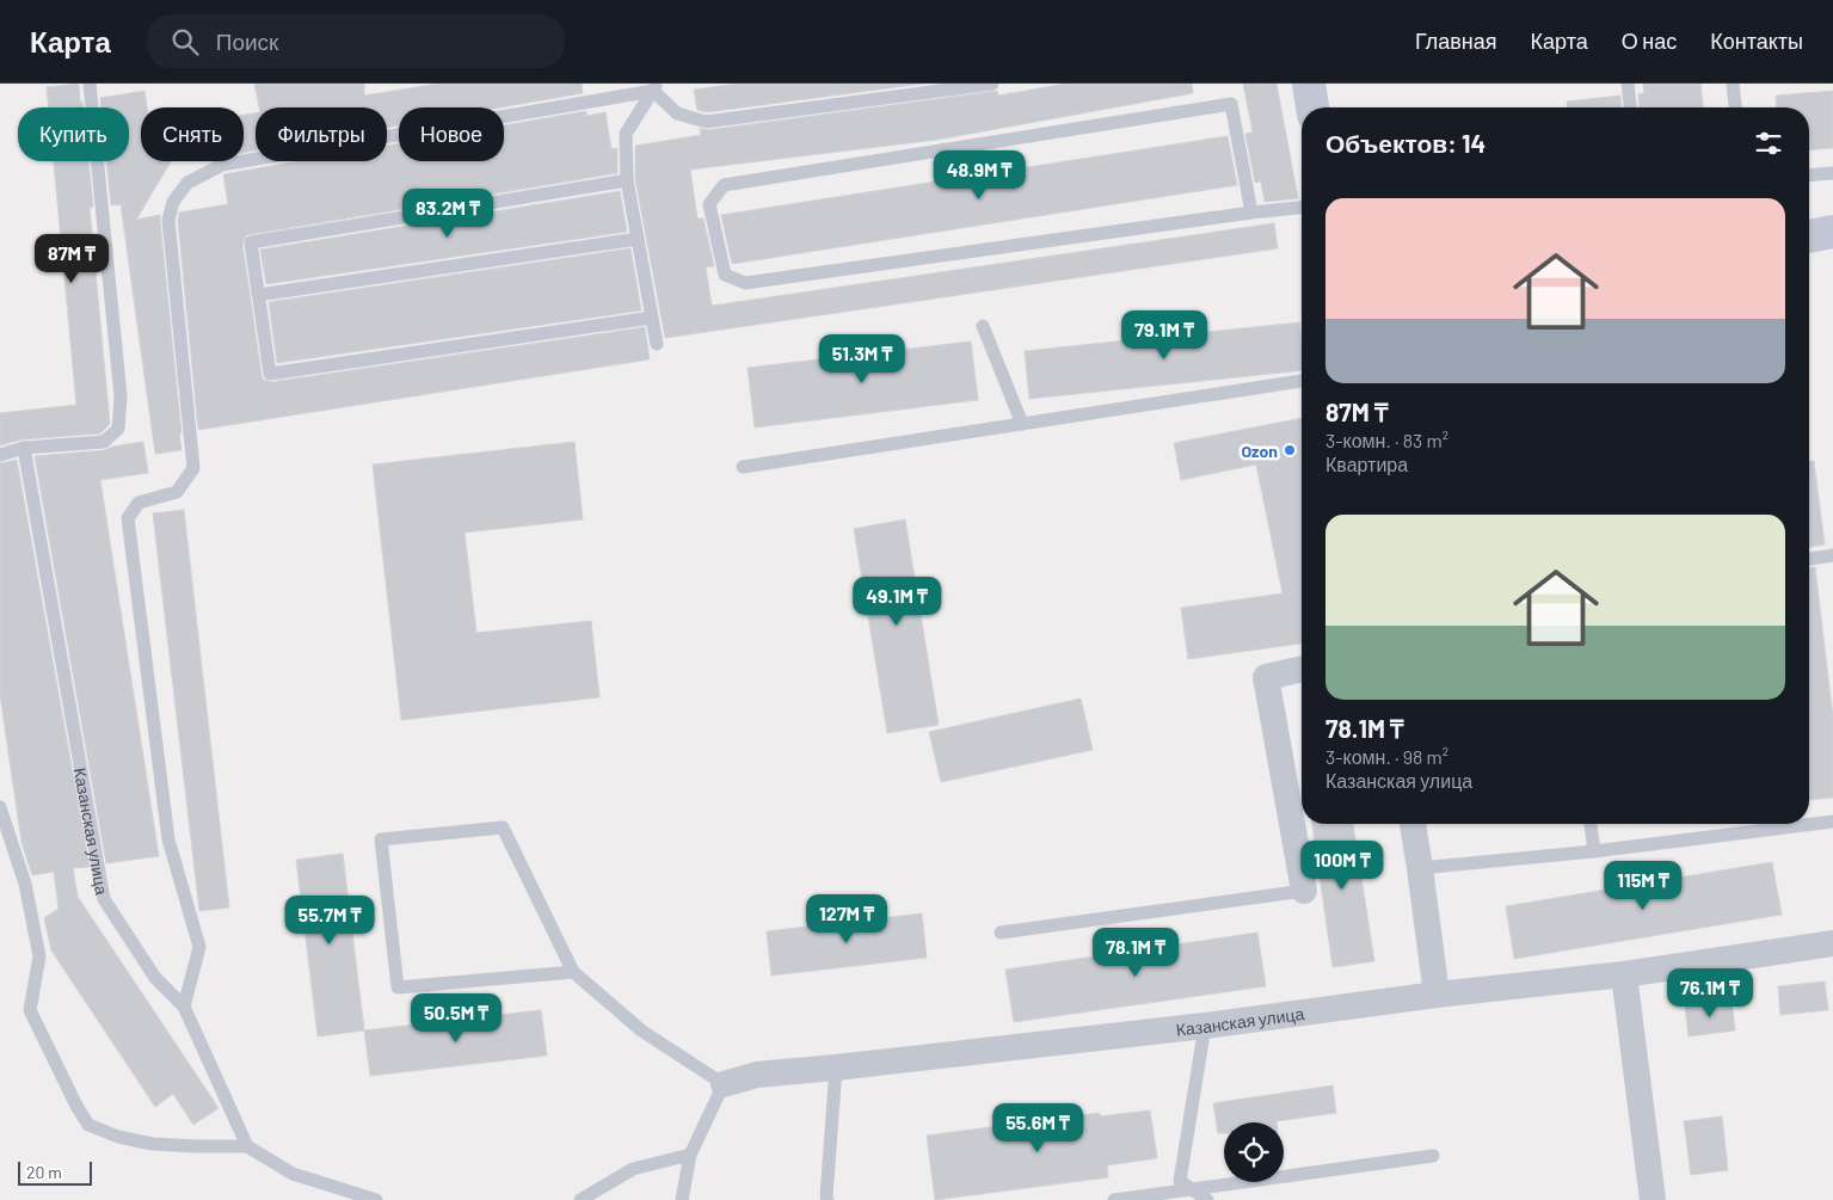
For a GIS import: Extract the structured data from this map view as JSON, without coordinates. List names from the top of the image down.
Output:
{
  "streets": {
    "street": ["Казанская улица"]
  },
  "places": ["Ozon"],
  "scale_bar": "20 m",
  "page": {
    "header": "Карта",
    "search": "Поиск",
    "nav": [
      "Главная",
      "Карта",
      "О нас",
      "Контакты"
    ],
    "chip": [
      "Купить",
      "Снять",
      "Фильтры",
      "Новое"
    ],
    "heading": "Объектов: 14",
    "price": [
      "48.9M ₸",
      "83.2M ₸",
      "87M ₸",
      "79.1M ₸",
      "51.3M ₸",
      "49.1M ₸",
      "100M ₸",
      "115M ₸",
      "127M ₸",
      "55.7M ₸",
      "78.1M ₸",
      "76.1M ₸",
      "50.5M ₸",
      "55.6M ₸"
    ],
    "list": [
      {
        "name": "87M ₸",
        "note": "3-комн. · 83 m² · Квартира"
      },
      {
        "name": "78.1M ₸",
        "note": "3-комн. · 98 m² · Казанская улица"
      }
    ],
    "scale": "20 m"
  }
}
